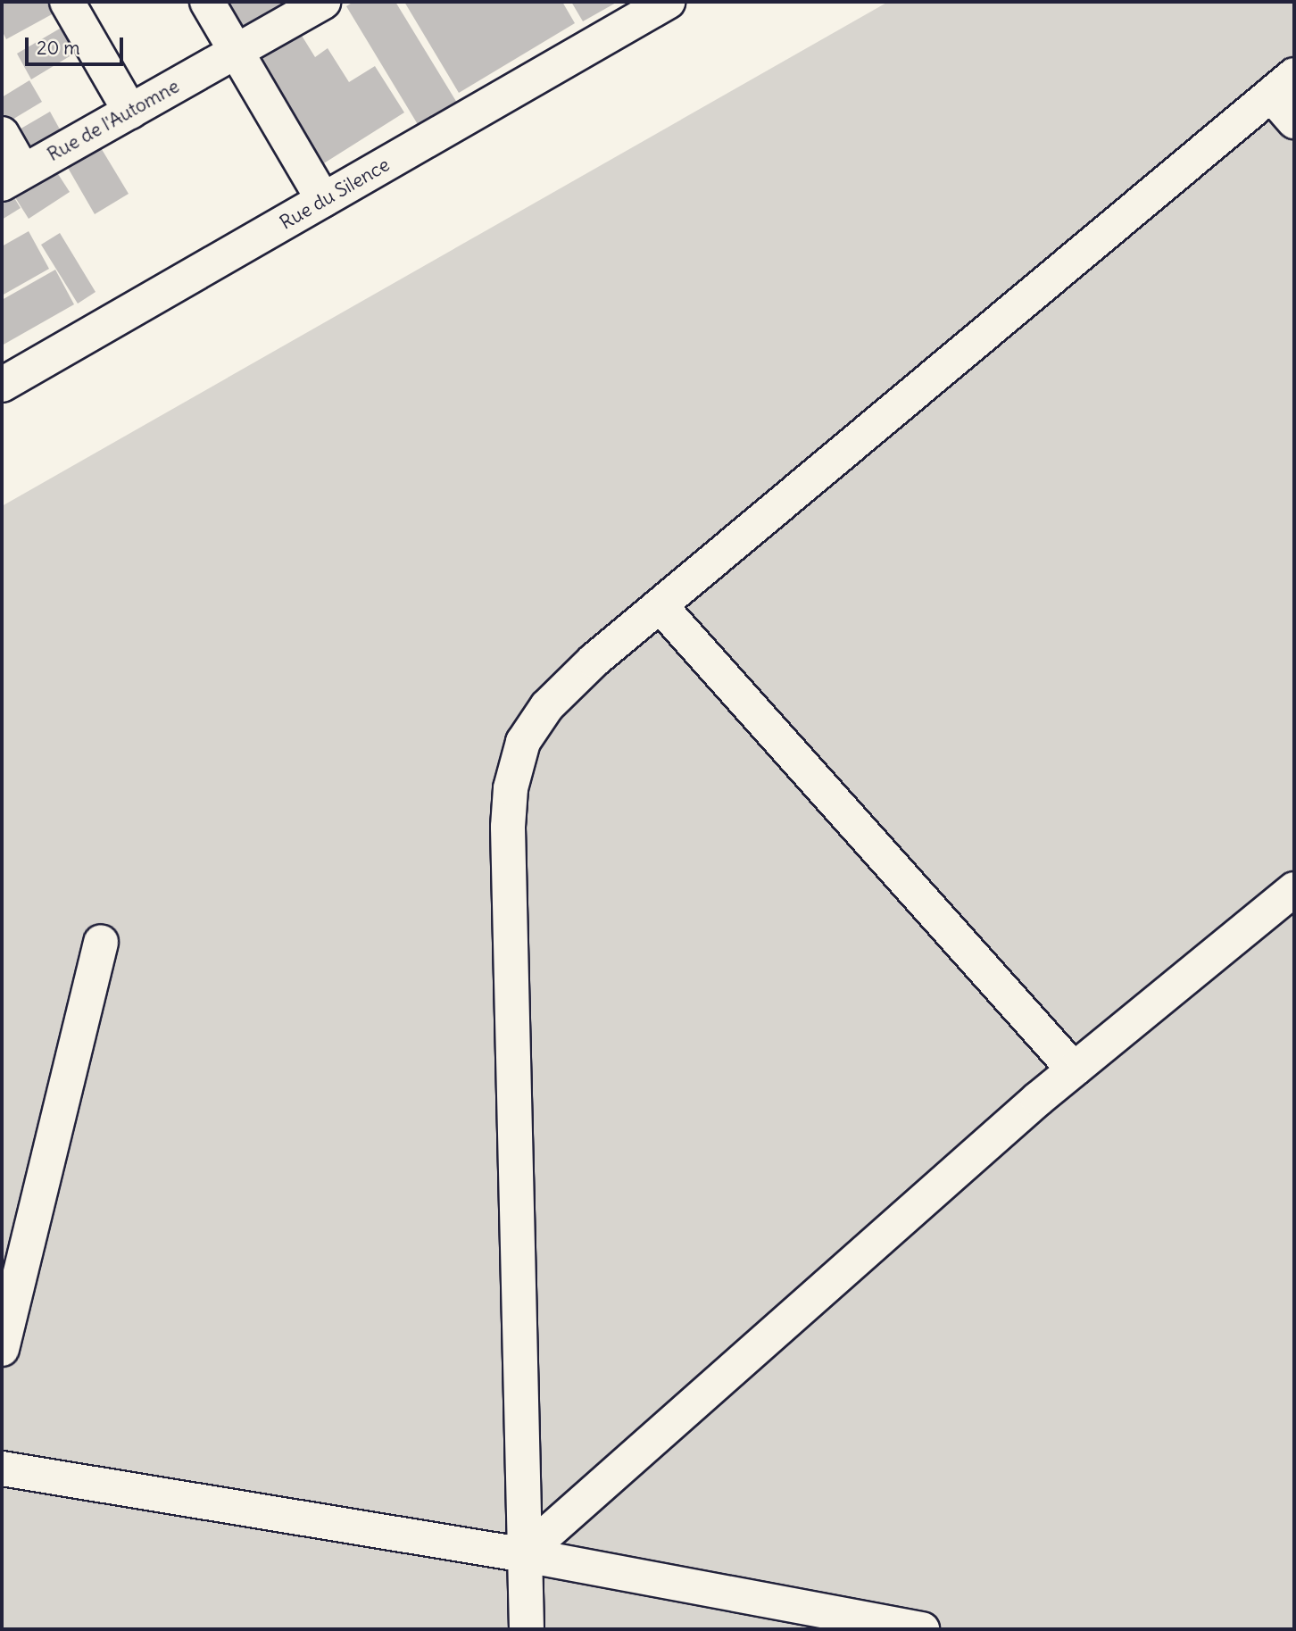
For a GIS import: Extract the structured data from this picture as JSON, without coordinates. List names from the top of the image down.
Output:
{
  "streets": {
    "street": ["Rue de l'Automne", "Rue du Silence"]
  },
  "scale_bar": "20 m"
}
